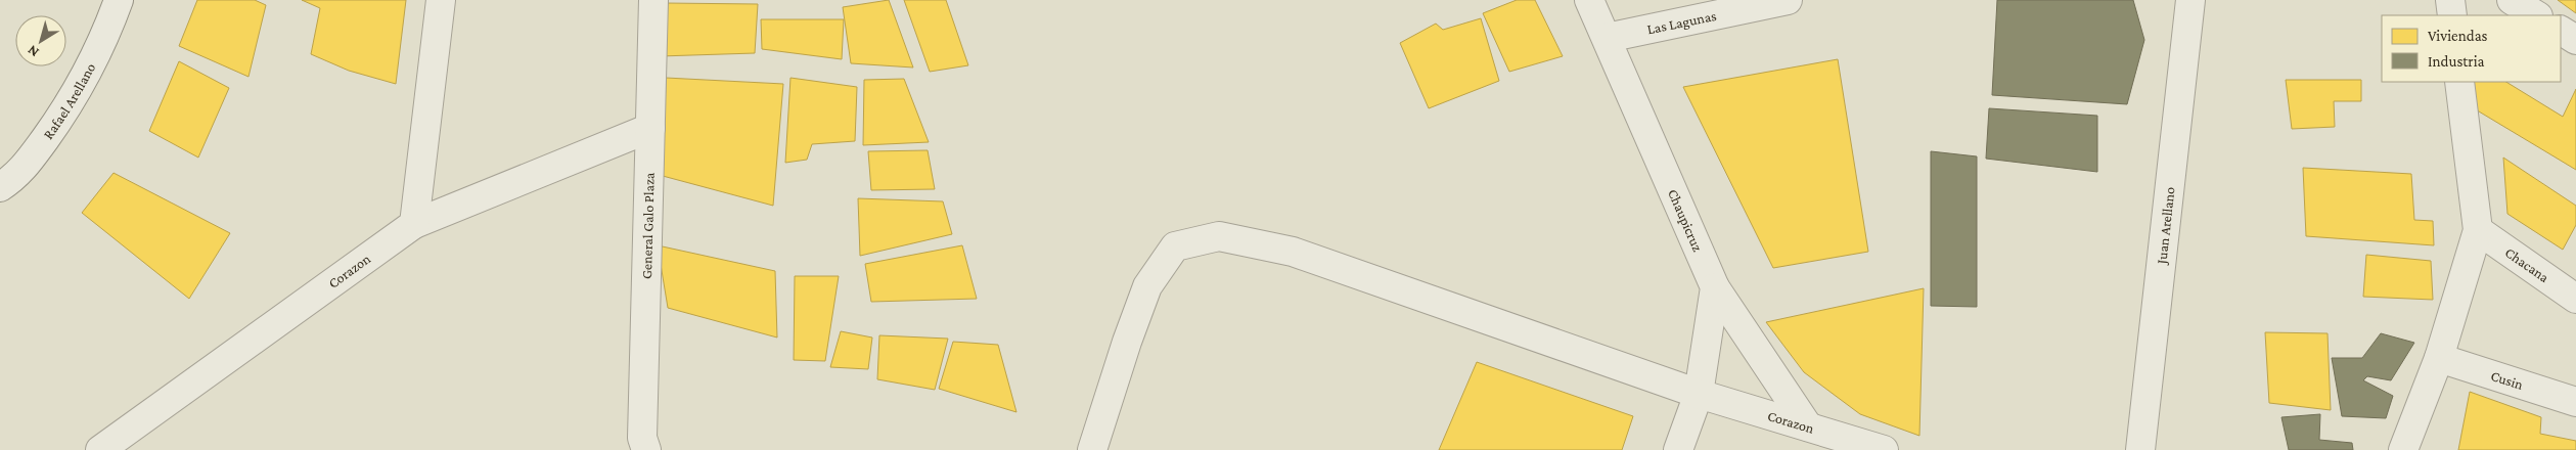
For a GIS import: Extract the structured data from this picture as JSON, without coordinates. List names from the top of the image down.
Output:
{
  "streets": {
    "street": [
      "Las Lagunas",
      "Rafael Arellano",
      "Chaupicruz",
      "General Galo Plaza",
      "Juan Arellano",
      "Chacana",
      "Corazon",
      "Cusin"
    ]
  },
  "crossings": [
    ["Las Lagunas", "Chaupicruz"],
    ["Chaupicruz", "Corazon"],
    ["General Galo Plaza", "Corazon"]
  ],
  "legend": ["Viviendas", "Industria"],
  "north": "bottom left"
}
